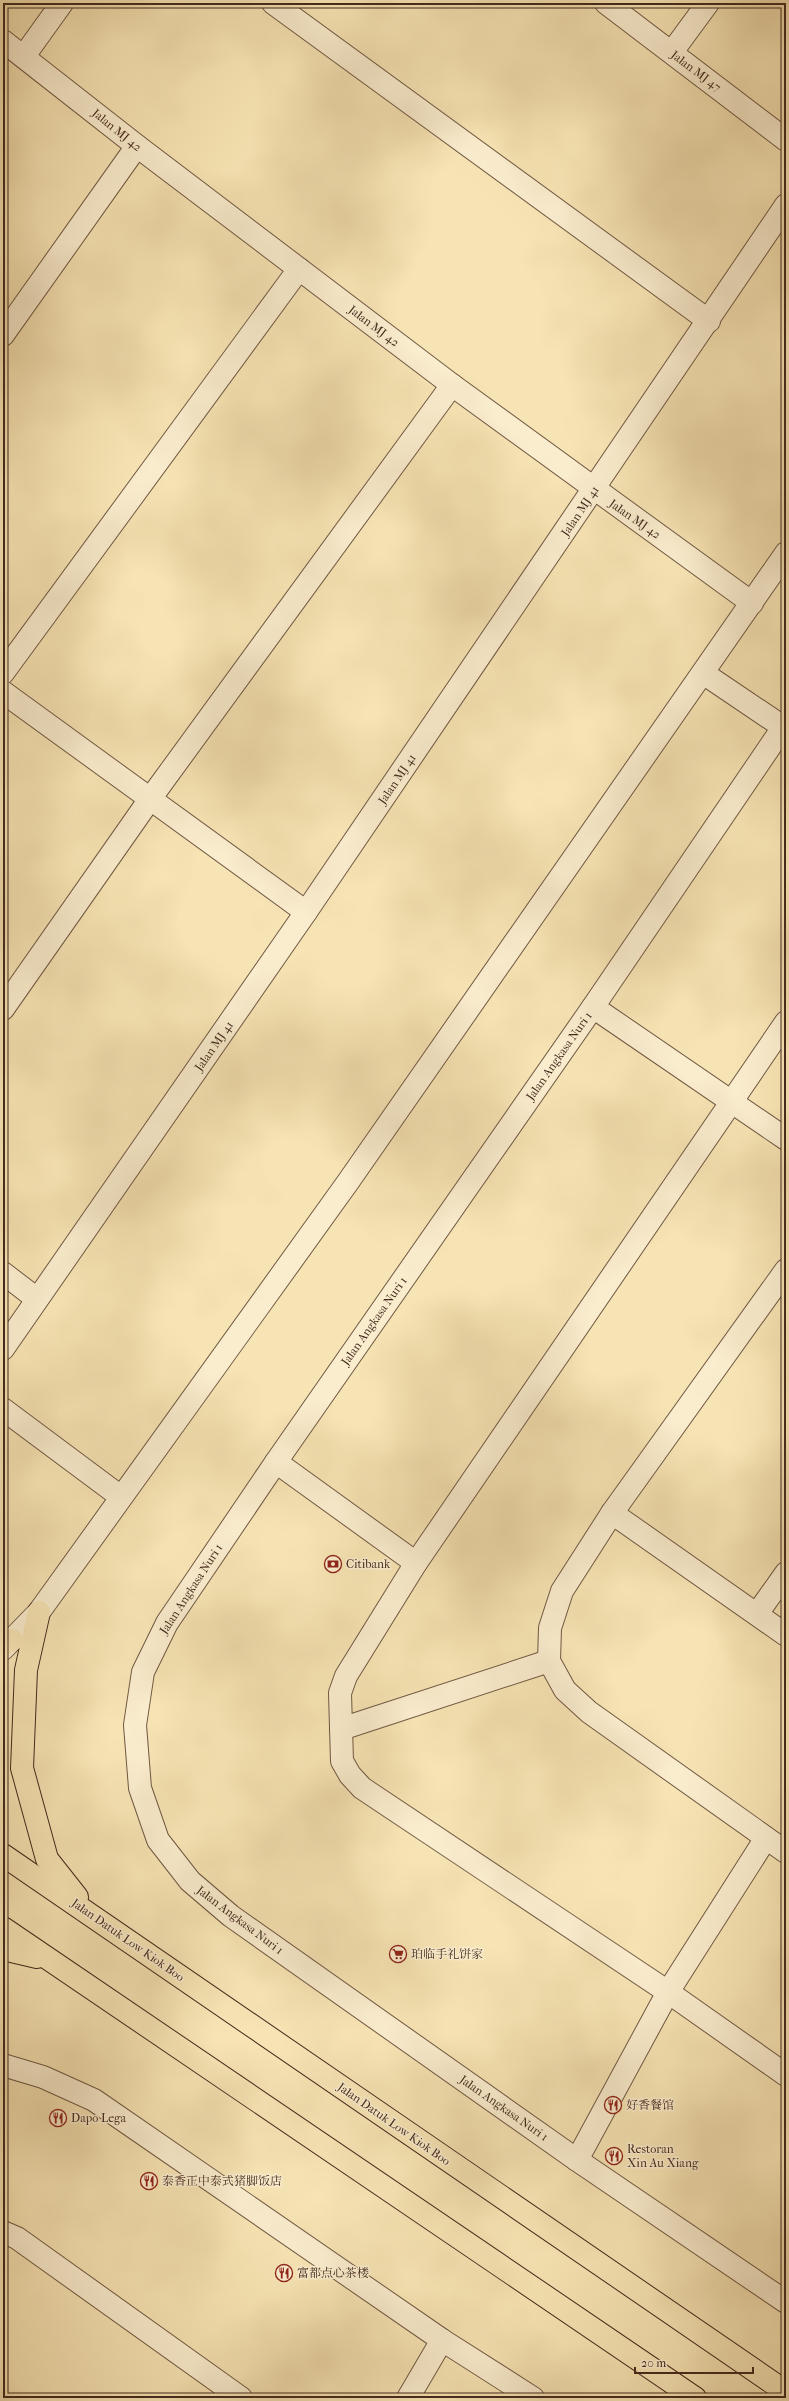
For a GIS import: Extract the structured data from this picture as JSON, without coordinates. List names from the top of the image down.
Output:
{
  "streets": {
    "main road": ["Jalan Datuk Low Kiok Boo"],
    "street": [
      "Jalan MJ 47",
      "Jalan MJ 42",
      "Jalan MJ 41",
      "Jalan Angkasa Nuri 1"
    ]
  },
  "crossings": [
    ["Jalan MJ 42", "Jalan MJ 41"]
  ],
  "places": {
    "bank": ["Citibank"],
    "supermarket": ["珀临手礼饼家"],
    "restaurant": [
      "好香餐馆",
      "Dapo Lega",
      "Restoran Xin Au Xiang",
      "泰香正中泰式猪脚饭店",
      "富都点心茶楼"
    ]
  },
  "scale_bar": "20 m"
}
